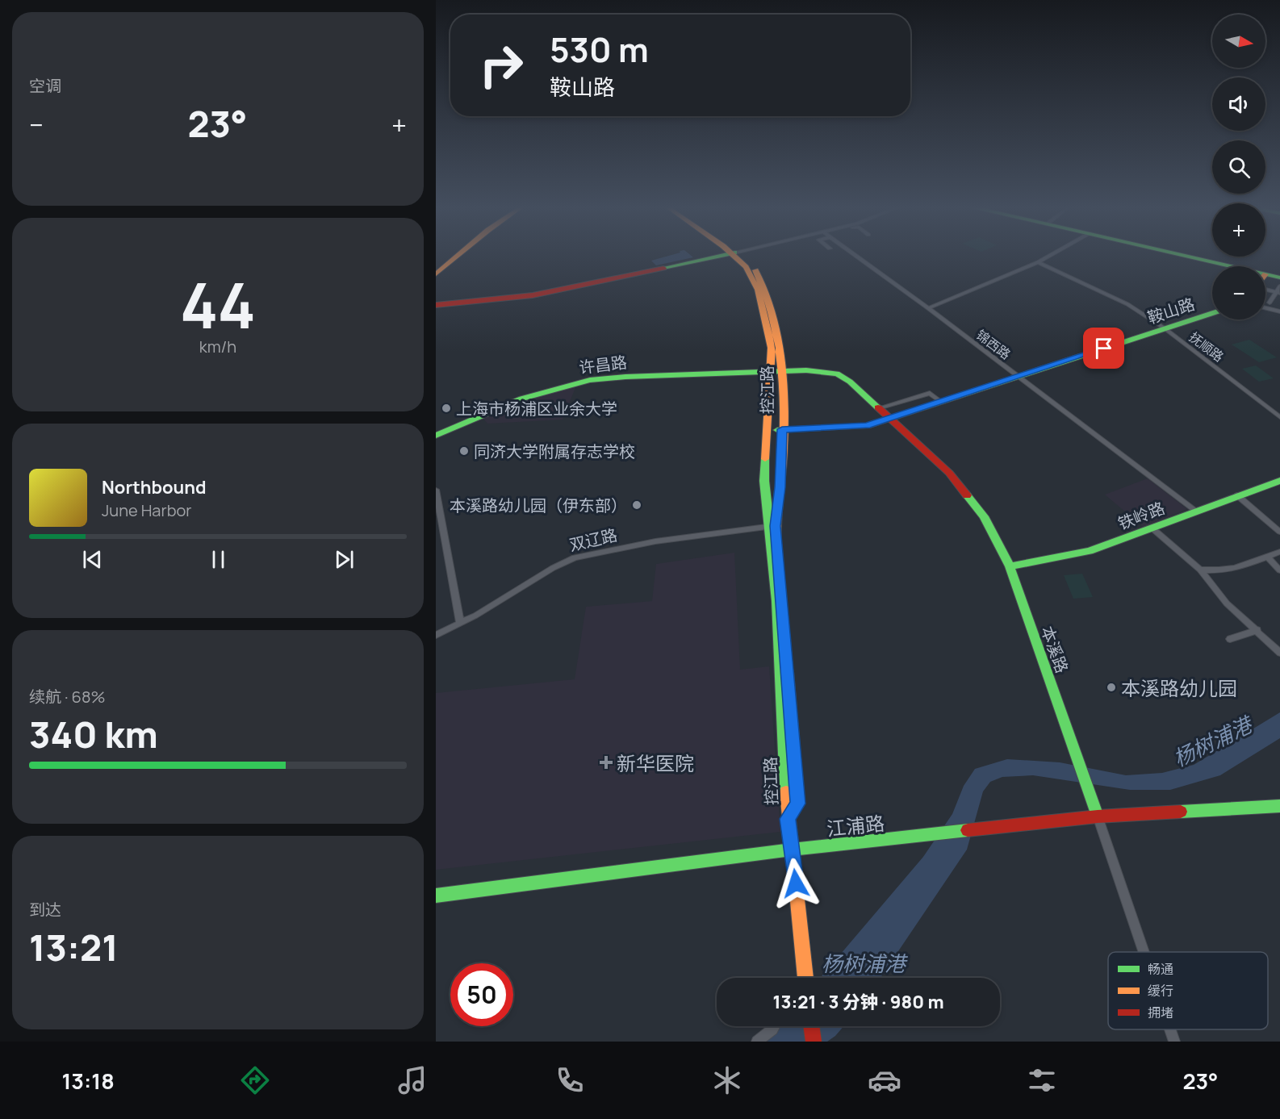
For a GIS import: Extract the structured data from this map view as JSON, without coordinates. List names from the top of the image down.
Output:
{
  "streets": {
    "street": [
      "鞍山路",
      "锦西路",
      "抚顺路",
      "许昌路",
      "控江路",
      "铁岭路",
      "双辽路",
      "本溪路",
      "江浦路"
    ]
  },
  "crossings": [
    ["鞍山路", "锦西路"],
    ["鞍山路", "抚顺路"],
    ["鞍山路", "控江路"],
    ["鞍山路", "本溪路"],
    ["锦西路", "铁岭路"],
    ["许昌路", "控江路"],
    ["许昌路", "本溪路"],
    ["控江路", "双辽路"],
    ["控江路", "本溪路"],
    ["控江路", "江浦路"],
    ["铁岭路", "本溪路"],
    ["本溪路", "江浦路"]
  ],
  "water": ["杨树浦港"],
  "places": {
    "other": [
      "上海市杨浦区业余大学",
      "同济大学附属存志学校",
      "本溪路幼儿园（伊东部）",
      "本溪路幼儿园"
    ],
    "health": ["新华医院"]
  },
  "legend": ["畅通", "缓行", "拥堵"],
  "north": "right",
  "page": {
    "tile": [
      "空调",
      ["44", "km/h"],
      ["续航 · 68%", "340 km"],
      ["到达", "13:21"]
    ],
    "map_buttons": ["+", "−"],
    "turn": ["530 m", "鞍山路"],
    "heat": ["−", "23°", "+"],
    "song": ["Northbound", "June Harbor"],
    "limit": "50",
    "trip": "13:21 · 3 分钟 · 980 m",
    "tabs": ["13:18", "23°"]
  }
}
